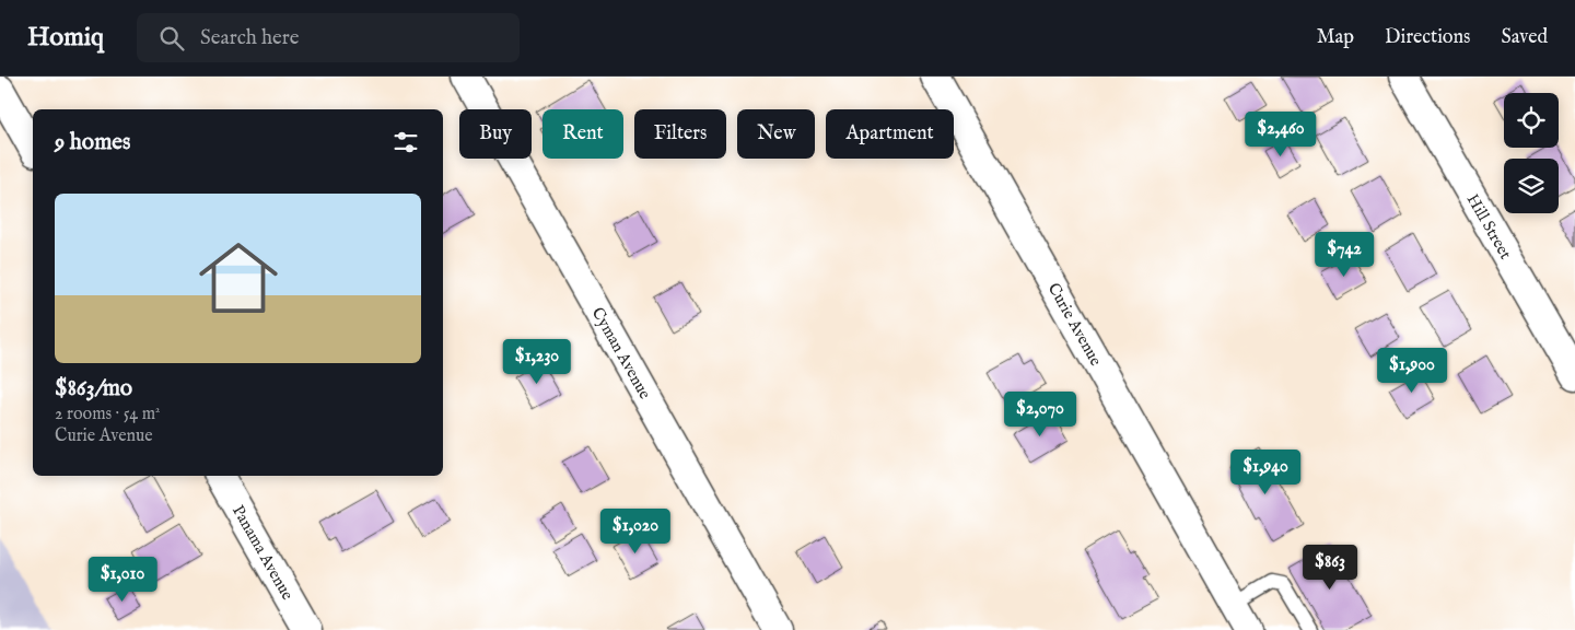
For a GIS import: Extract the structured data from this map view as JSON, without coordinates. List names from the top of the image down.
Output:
{
  "streets": {
    "street": [
      "Hill Street",
      "Curie Avenue",
      "Cyman Avenue",
      "Panama Avenue"
    ]
  },
  "page": {
    "header": "Homiq",
    "search": "Search here",
    "nav": ["Map", "Directions", "Saved"],
    "chip": [
      "Buy",
      "Rent",
      "Filters",
      "New",
      "Apartment"
    ],
    "heading": "9 homes",
    "price": [
      "$2,460",
      "$742",
      "$1,230",
      "$1,900",
      "$2,070",
      "$1,940",
      "$1,020",
      "$863",
      "$1,010"
    ],
    "list": [
      {
        "name": "$863/mo",
        "note": "2 rooms · 54 m² · Curie Avenue"
      }
    ]
  }
}
